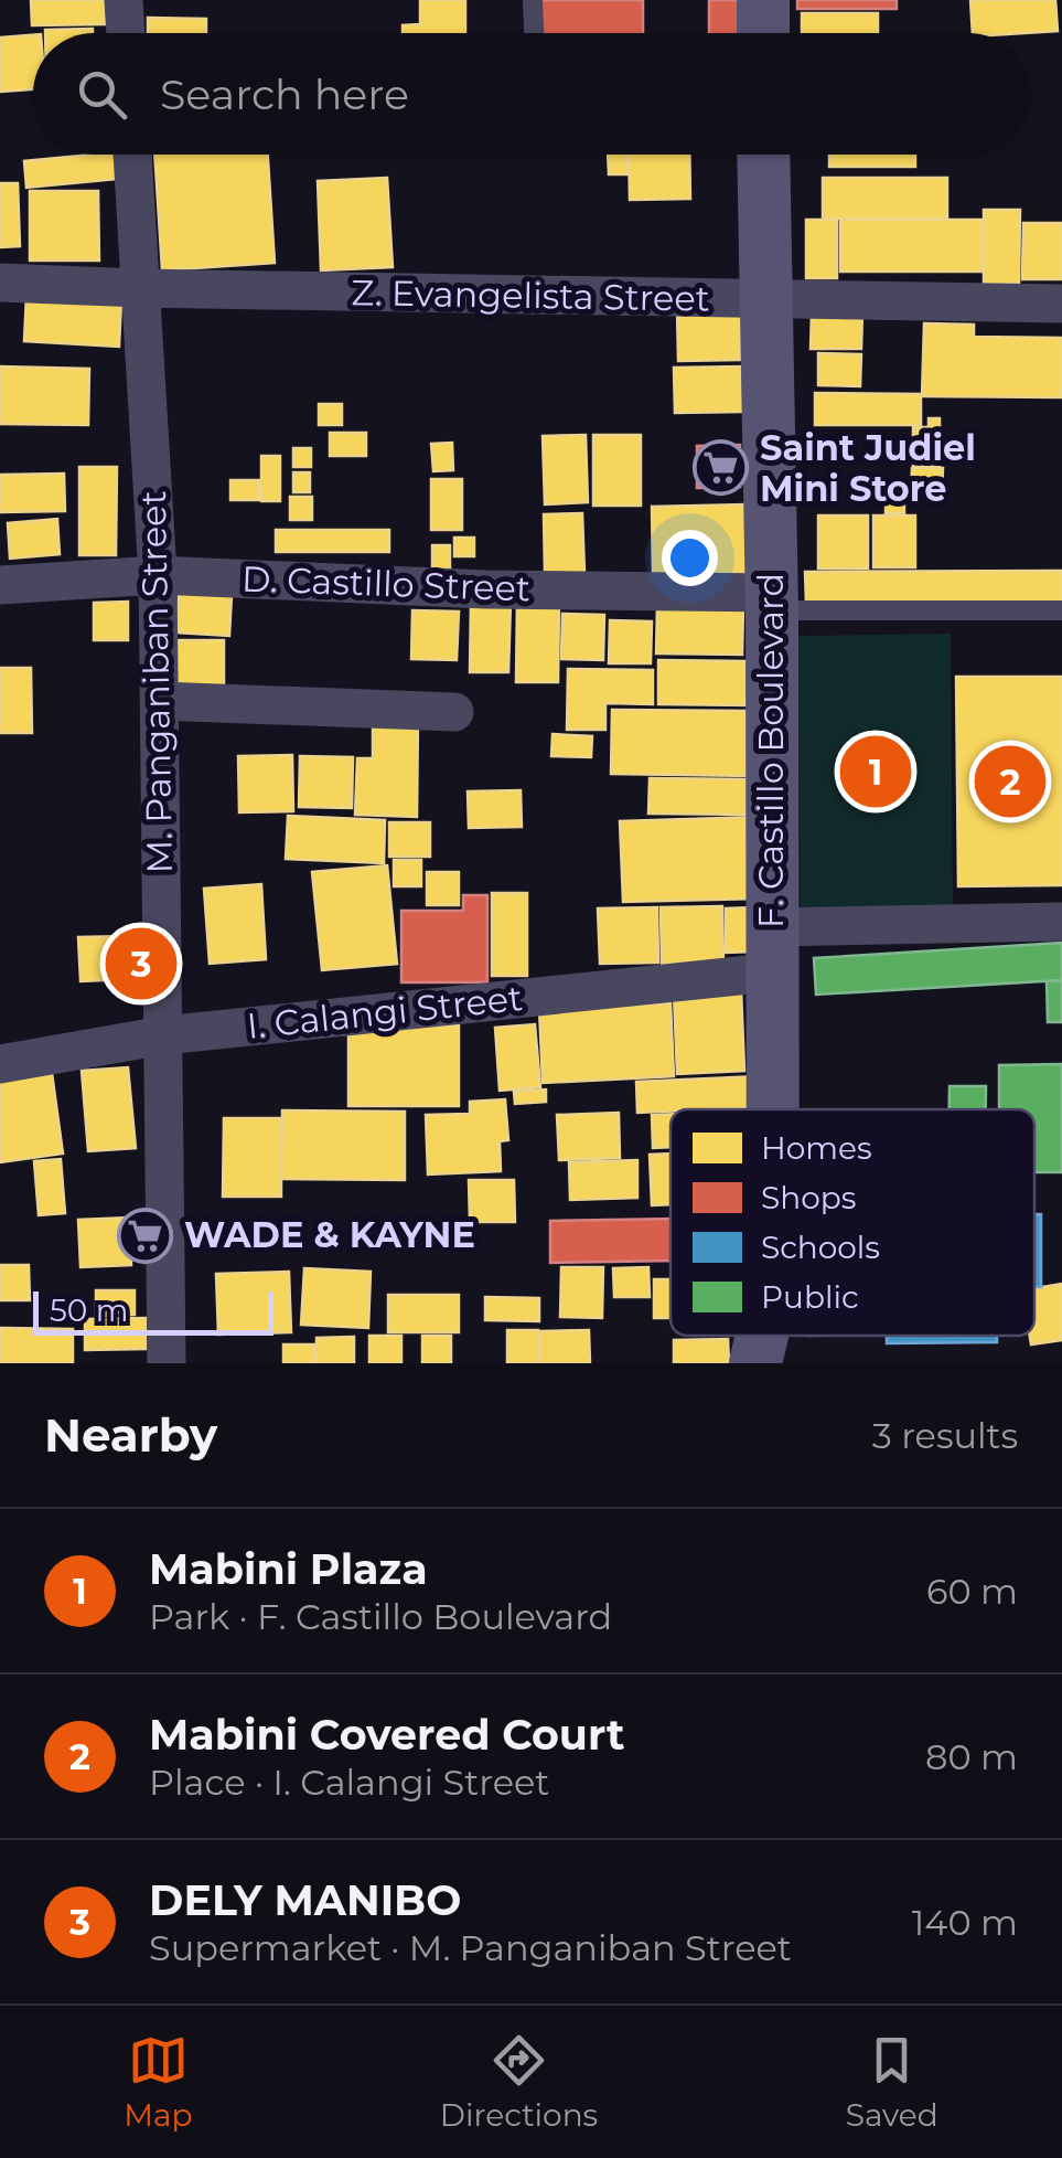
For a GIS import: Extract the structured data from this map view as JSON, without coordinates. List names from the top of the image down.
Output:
{
  "streets": {
    "main road": ["F. Castillo Boulevard"],
    "street": [
      "Z. Evangelista Street",
      "D. Castillo Street",
      "M. Panganiban Street",
      "I. Calangi Street"
    ]
  },
  "crossings": [
    ["Z. Evangelista Street", "M. Panganiban Street"],
    ["Z. Evangelista Street", "F. Castillo Boulevard"],
    ["D. Castillo Street", "M. Panganiban Street"],
    ["D. Castillo Street", "F. Castillo Boulevard"],
    ["M. Panganiban Street", "I. Calangi Street"],
    ["F. Castillo Boulevard", "I. Calangi Street"]
  ],
  "places": {
    "supermarket": ["Saint Judiel Mini Store", "WADE & KAYNE"]
  },
  "legend": [
    "Homes",
    "Shops",
    "Schools",
    "Public"
  ],
  "scale_bar": "50 m",
  "page": {
    "search": "Search here",
    "pins": ["1", "2", "3"],
    "scale": "50 m",
    "heading": ["Nearby", "3 results"],
    "list": [
      {
        "mark": "1",
        "name": "Mabini Plaza",
        "note": "Park · F. Castillo Boulevard",
        "value": "60 m"
      },
      {
        "mark": "2",
        "name": "Mabini Covered Court",
        "note": "Place · I. Calangi Street",
        "value": "80 m"
      },
      {
        "mark": "3",
        "name": "DELY MANIBO",
        "note": "Supermarket · M. Panganiban Street",
        "value": "140 m"
      }
    ],
    "nav": ["Map", "Directions", "Saved"]
  }
}
